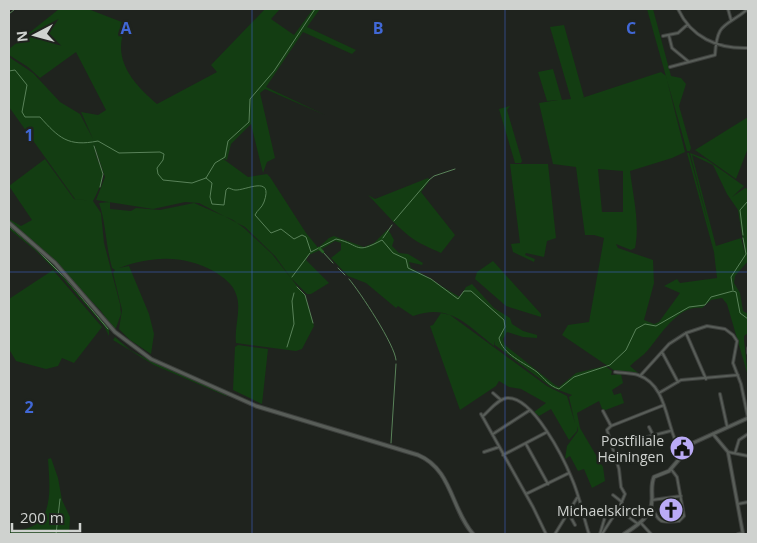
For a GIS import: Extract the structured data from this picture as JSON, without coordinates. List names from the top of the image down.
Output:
{
  "places": {
    "public building": ["Postfiliale Heiningen"],
    "church": ["Michaelskirche"]
  },
  "scale_bar": "200 m",
  "north": "left",
  "grid": {
    "columns": ["A", "B", "C"],
    "rows": ["1", "2"]
  }
}
